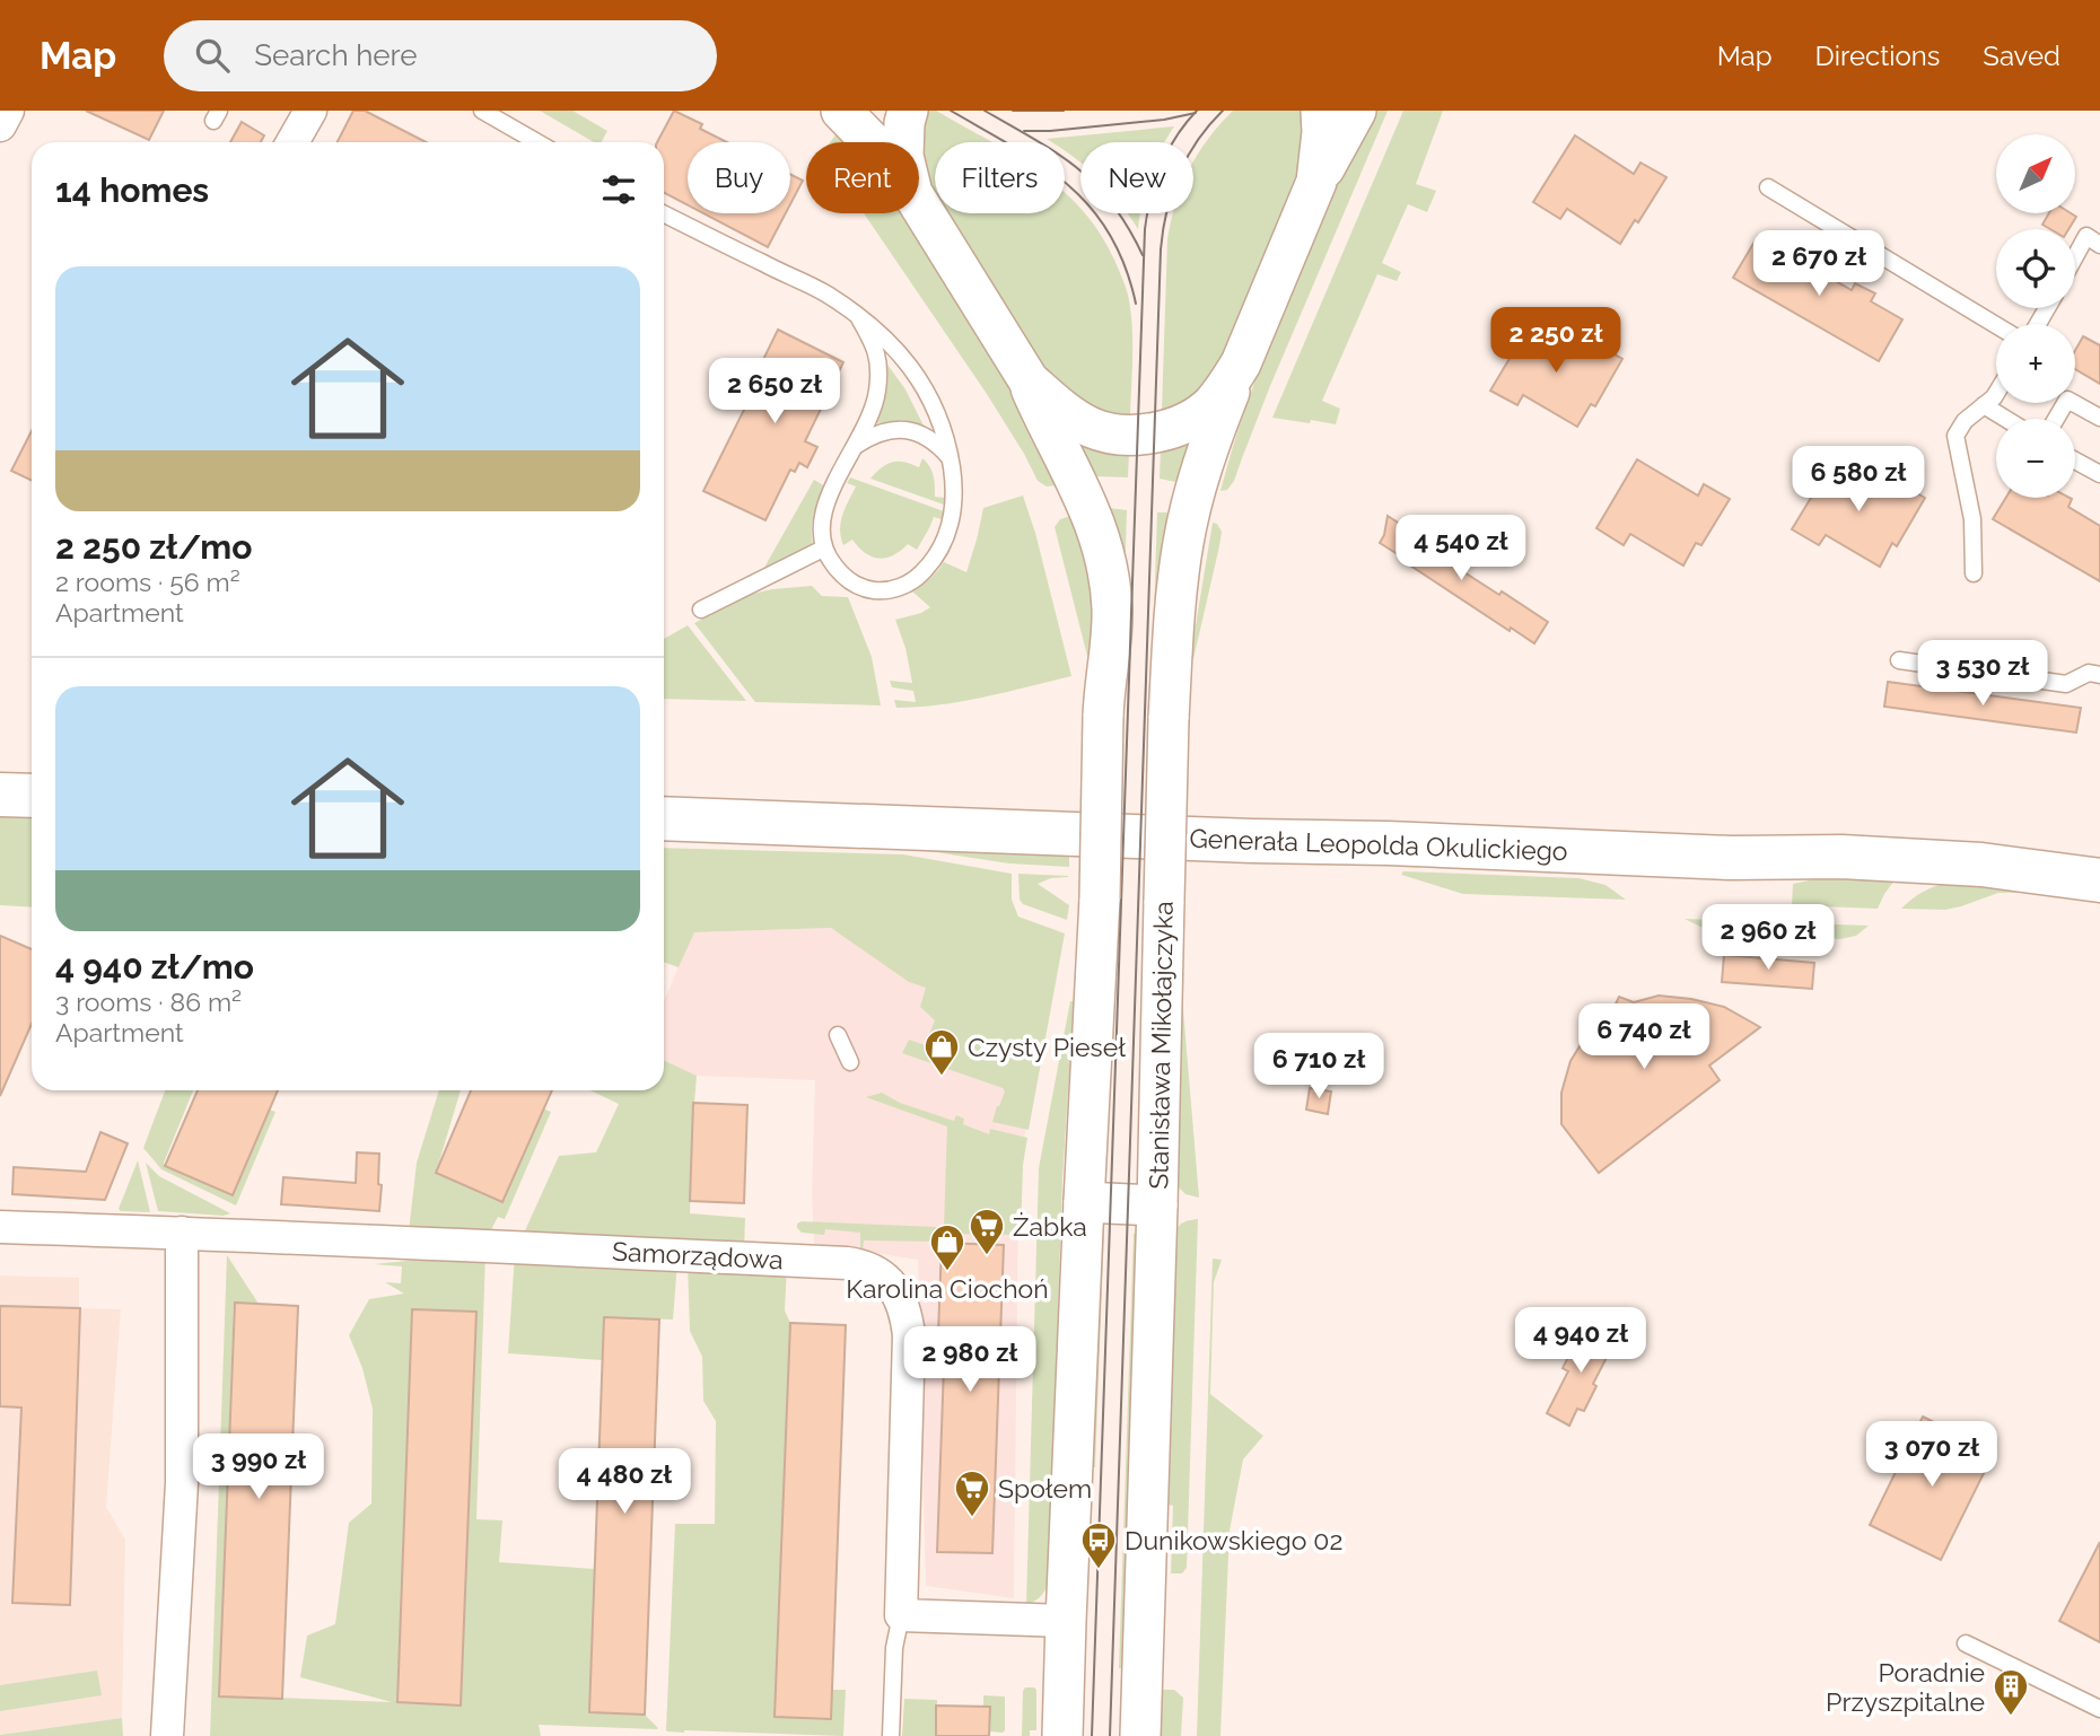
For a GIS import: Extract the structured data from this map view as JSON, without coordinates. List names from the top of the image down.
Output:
{
  "streets": {
    "main road": ["Generała Leopolda Okulickiego"],
    "street": ["Stanisława Mikołajczyka", "Samorządowa"]
  },
  "places": {
    "shop": ["Czysty Pieseł", "Karolina Ciochoń"],
    "supermarket": ["Żabka", "Społem"],
    "bus stop": ["Dunikowskiego 02"],
    "building": ["Poradnie Przyszpitalne"]
  },
  "north": "top right",
  "page": {
    "header": "Map",
    "search": "Search here",
    "nav": ["Map", "Directions", "Saved"],
    "map_buttons": ["+", "−"],
    "chip": [
      "Buy",
      "Rent",
      "Filters",
      "New"
    ],
    "heading": "14 homes",
    "price": [
      "2 670 zł",
      "2 250 zł",
      "2 650 zł",
      "6 580 zł",
      "4 540 zł",
      "3 530 zł",
      "2 960 zł",
      "6 740 zł",
      "6 710 zł",
      "4 940 zł",
      "2 980 zł",
      "3 070 zł",
      "3 990 zł",
      "4 480 zł"
    ],
    "list": [
      {
        "name": "2 250 zł/mo",
        "note": "2 rooms · 56 m² · Apartment"
      },
      {
        "name": "4 940 zł/mo",
        "note": "3 rooms · 86 m² · Apartment"
      }
    ]
  }
}
